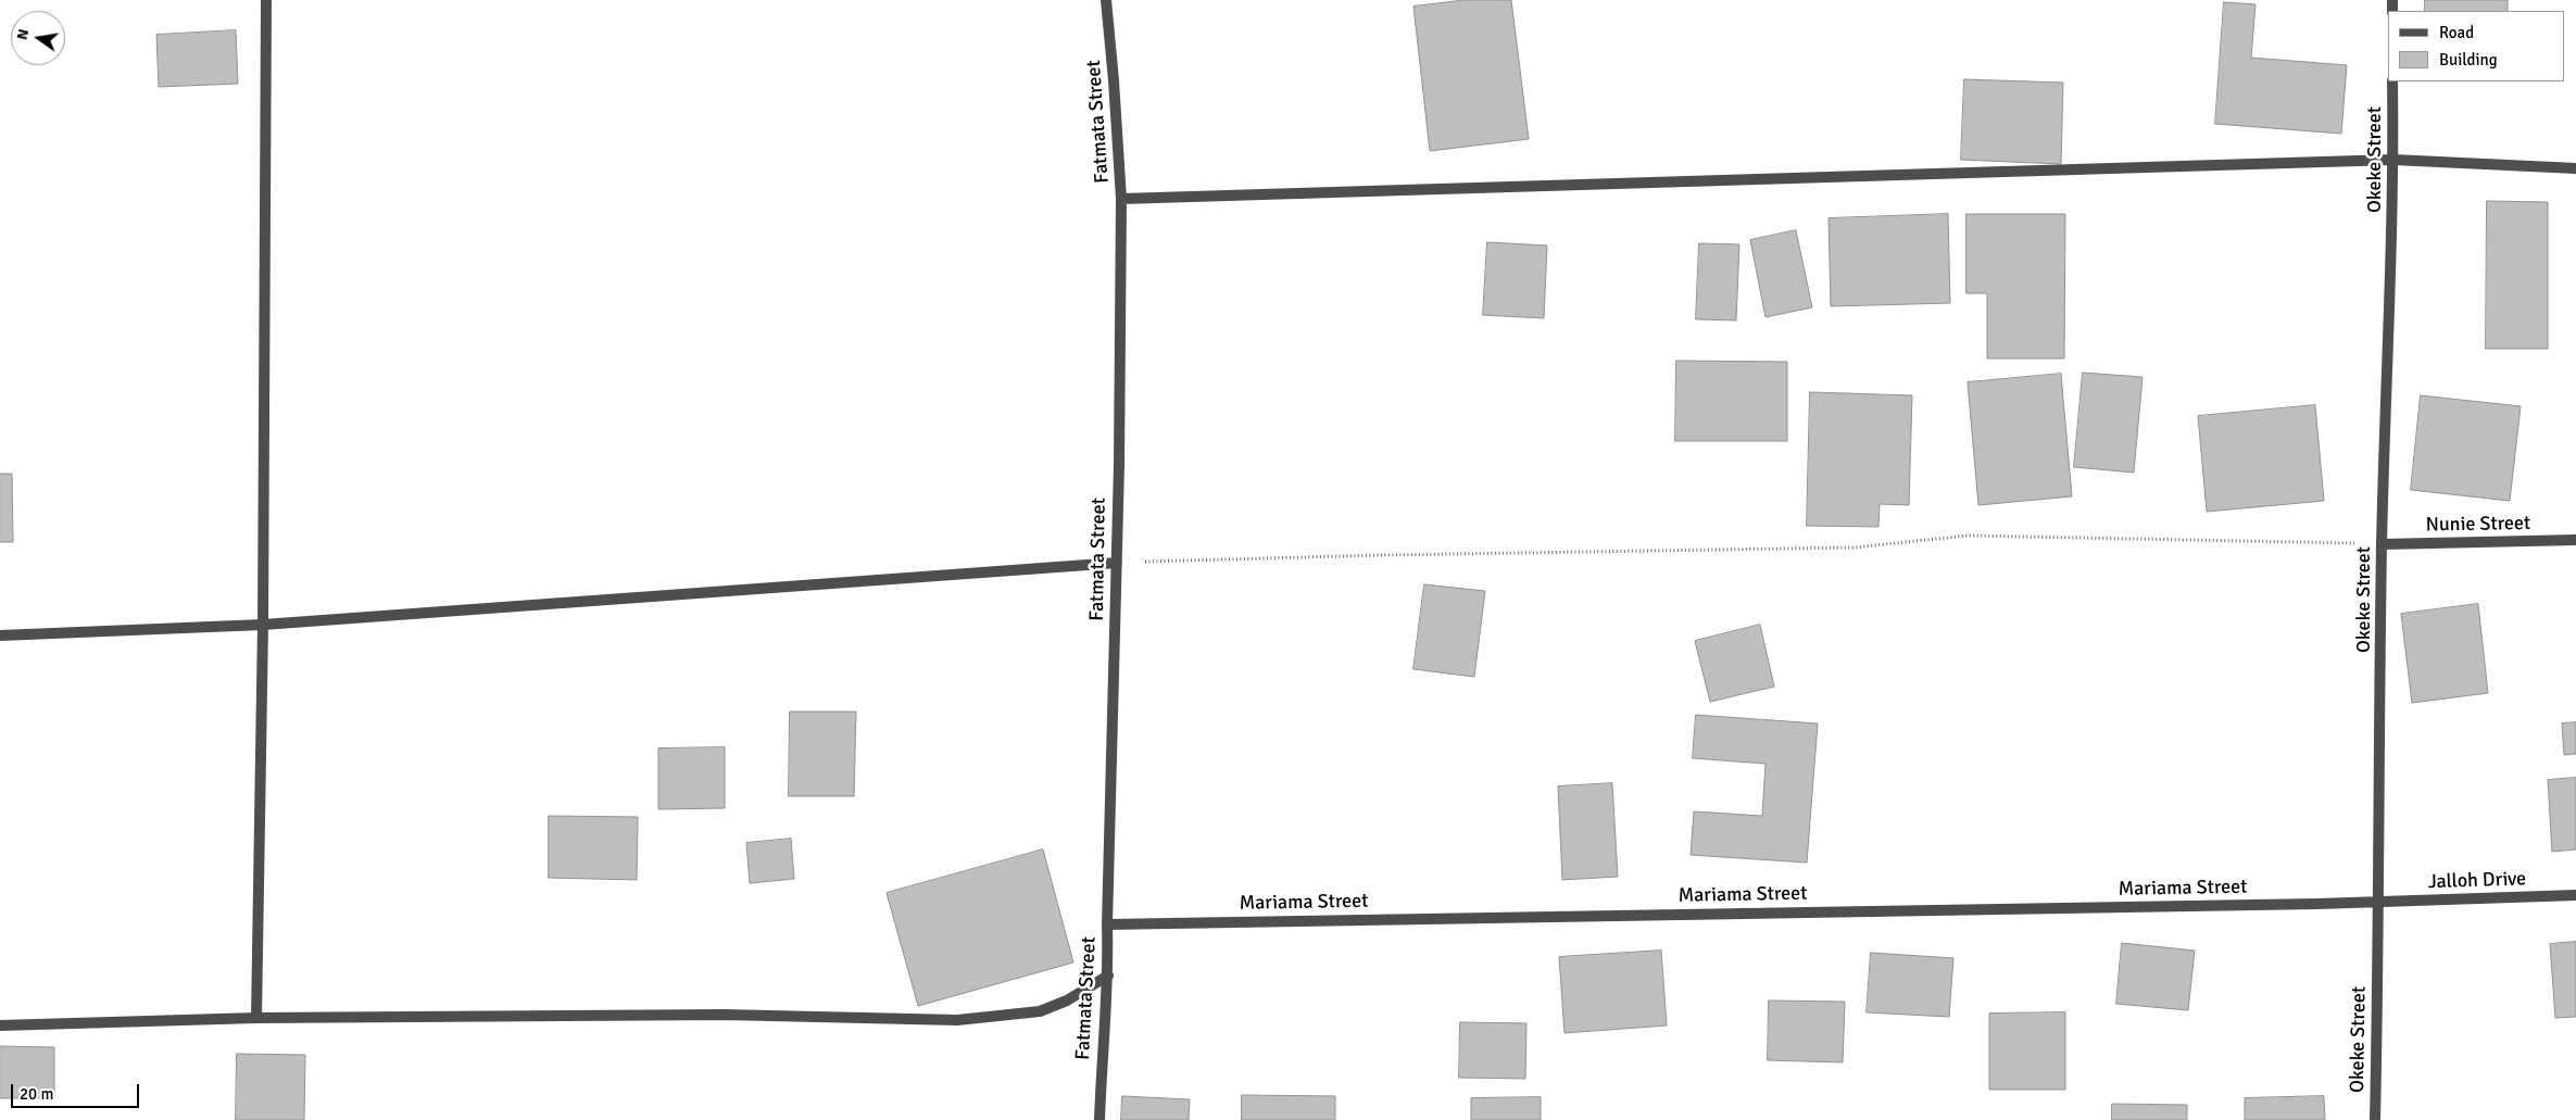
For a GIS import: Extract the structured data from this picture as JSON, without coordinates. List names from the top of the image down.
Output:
{
  "streets": {
    "street": [
      "Fatmata Street",
      "Okeke Street",
      "Nunie Street",
      "Jalloh Drive",
      "Mariama Street"
    ]
  },
  "crossings": [
    ["Fatmata Street", "Mariama Street"],
    ["Okeke Street", "Nunie Street"],
    ["Okeke Street", "Jalloh Drive"],
    ["Okeke Street", "Mariama Street"],
    ["Jalloh Drive", "Mariama Street"]
  ],
  "legend": ["Road", "Building"],
  "scale_bar": "20 m",
  "north": "left"
}
